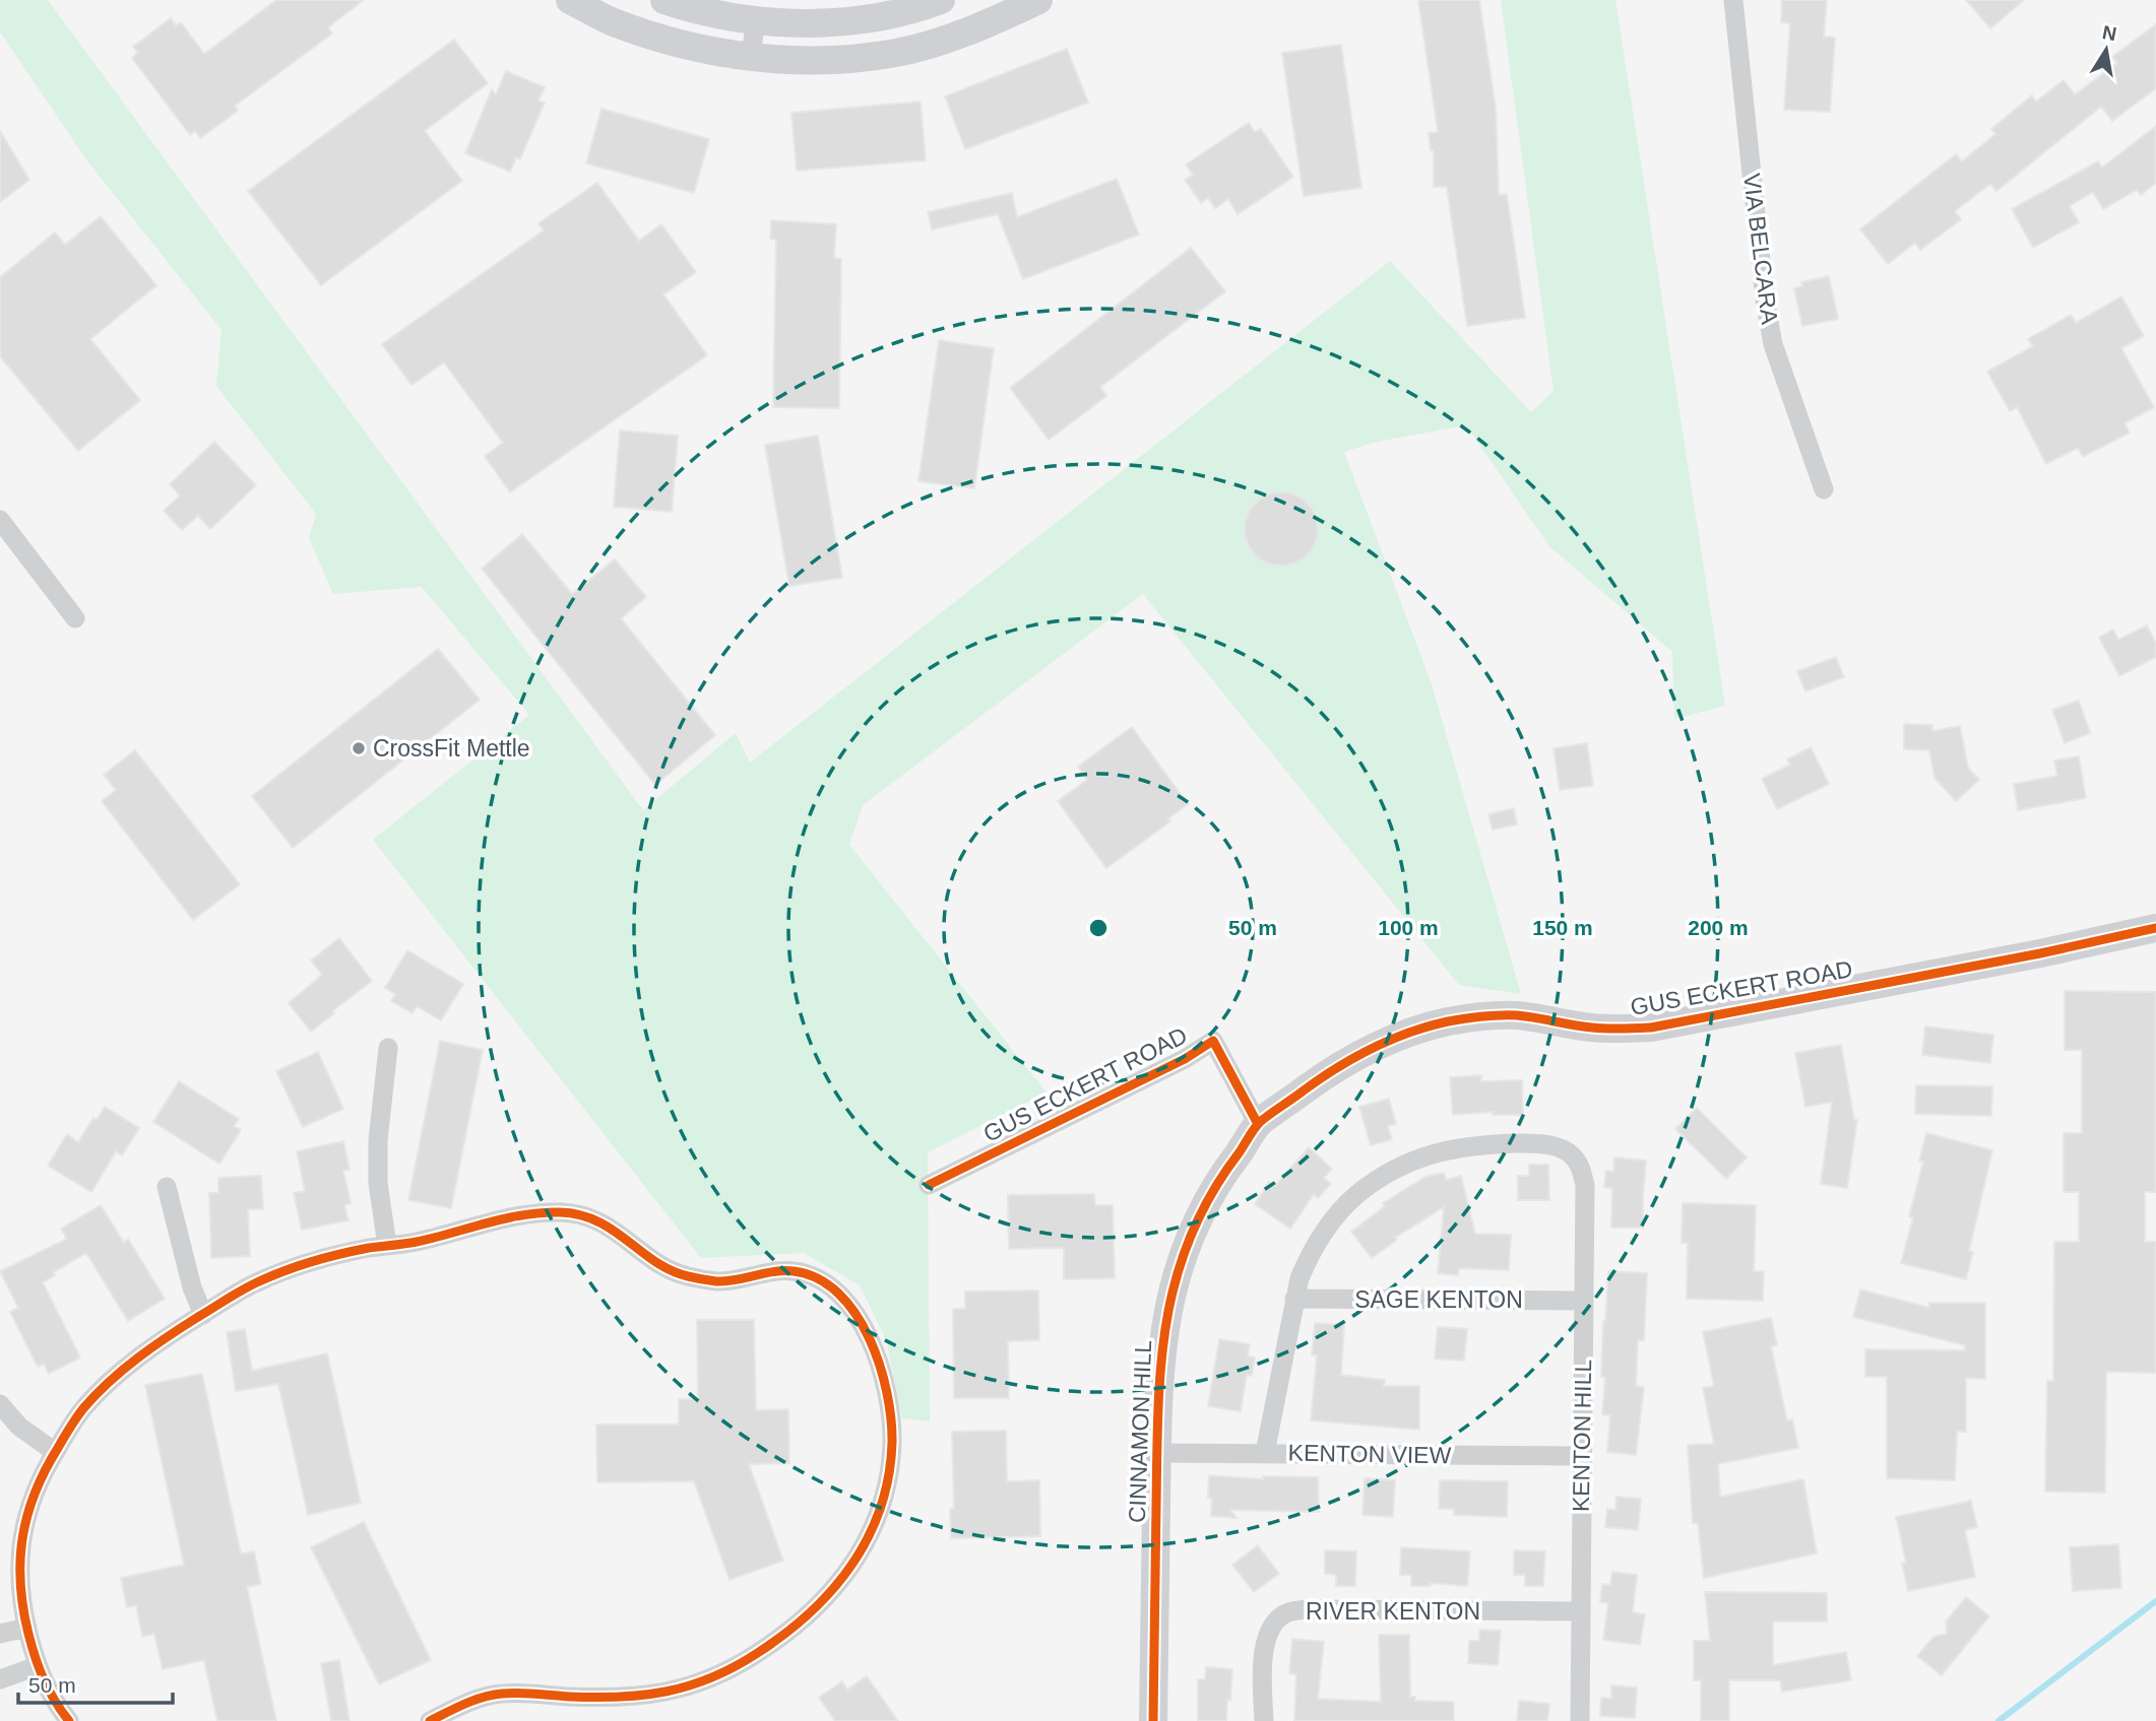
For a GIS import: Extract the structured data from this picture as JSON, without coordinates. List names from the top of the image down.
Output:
{
  "streets": {
    "street": [
      "VIA BELCARA",
      "GUS ECKERT ROAD",
      "SAGE KENTON",
      "CINNAMON HILL",
      "KENTON HILL",
      "KENTON VIEW",
      "RIVER KENTON"
    ]
  },
  "crossings": [
    ["GUS ECKERT ROAD", "CINNAMON HILL"],
    ["SAGE KENTON", "KENTON HILL"],
    ["CINNAMON HILL", "KENTON VIEW"],
    ["KENTON HILL", "KENTON VIEW"],
    ["KENTON HILL", "RIVER KENTON"]
  ],
  "places": ["CrossFit Mettle"],
  "scale_bar": "50 m",
  "north": "top",
  "rings": [
    "50 m",
    "100 m",
    "150 m",
    "200 m"
  ]
}
